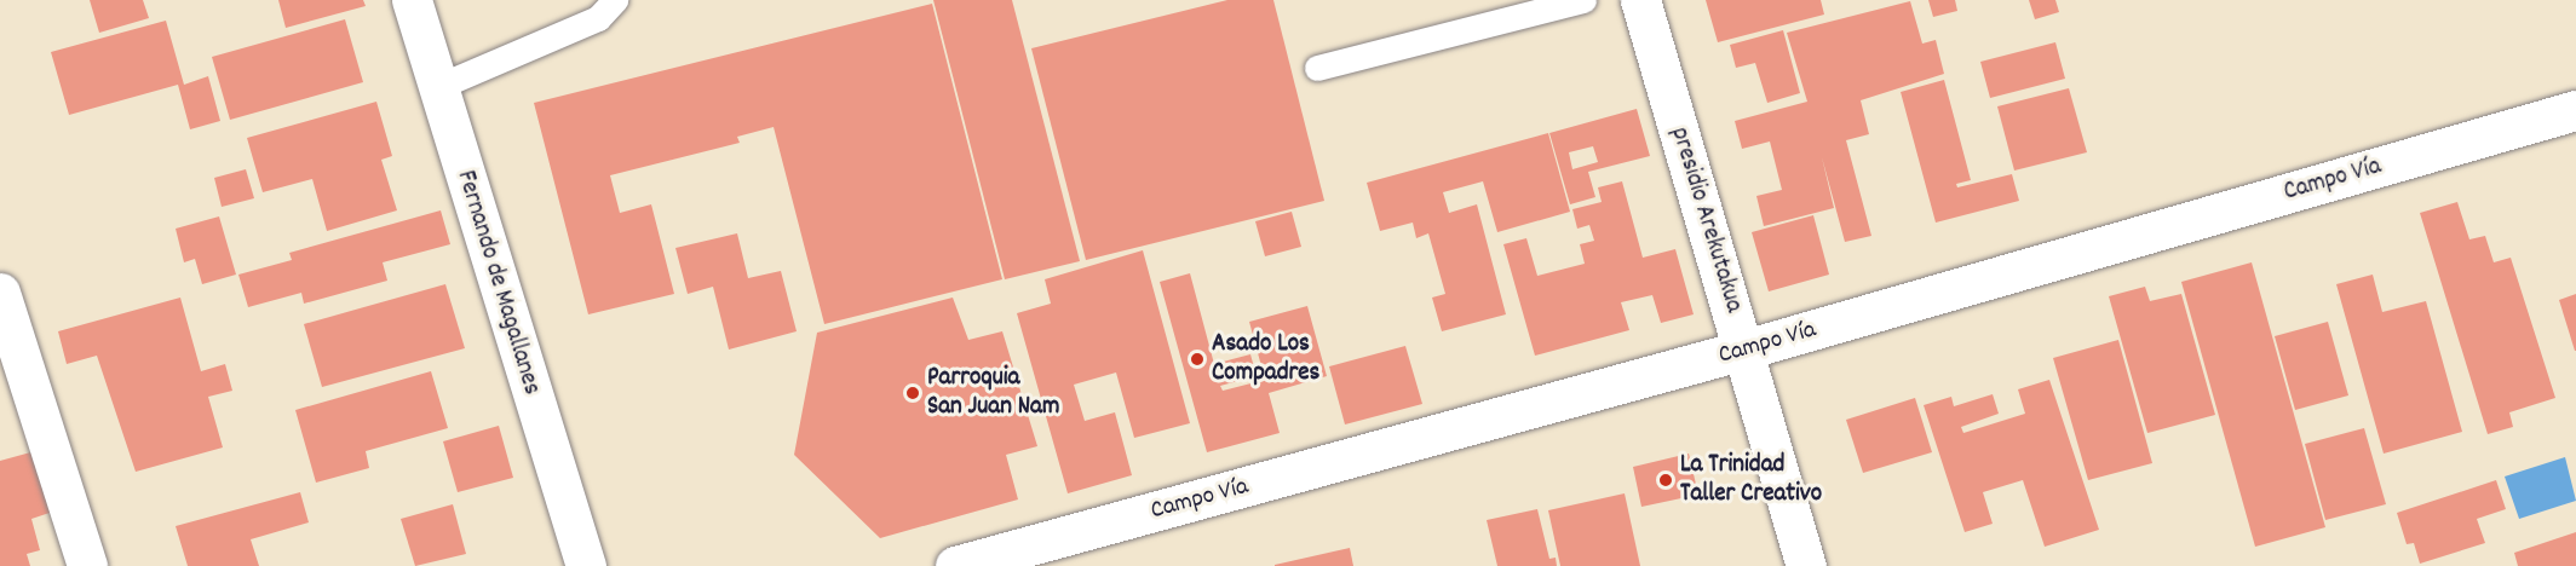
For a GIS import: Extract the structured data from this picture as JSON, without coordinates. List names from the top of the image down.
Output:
{
  "streets": {
    "street": ["Campo Vía", "presidio Arekutakua", "Fernando de Magallanes"]
  },
  "crossings": [
    ["Campo Vía", "presidio Arekutakua"]
  ],
  "places": ["Asado Los Compadres", "Parroquia San Juan Nam", "La Trinidad Taller Creativo"]
}
